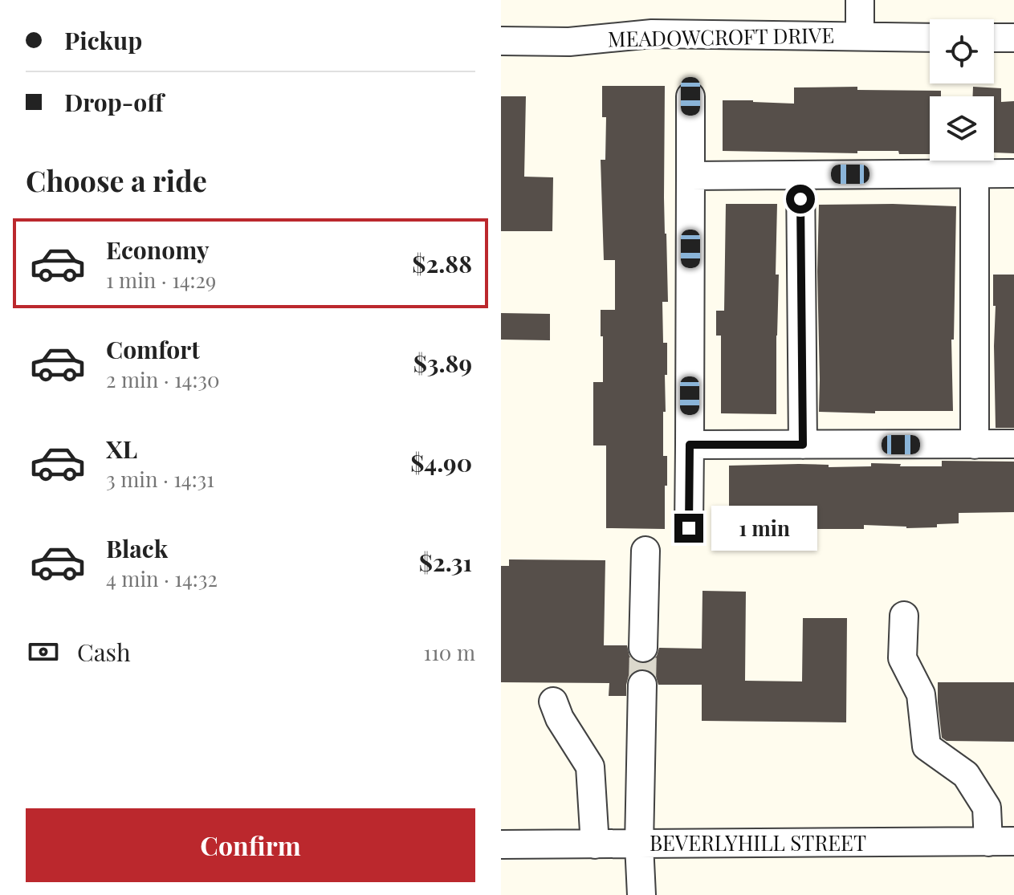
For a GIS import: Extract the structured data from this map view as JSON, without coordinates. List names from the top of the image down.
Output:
{
  "streets": {
    "street": ["MEADOWCROFT DRIVE", "BEVERLYHILL STREET"]
  },
  "page": {
    "banner": ["Pickup", "Drop-off"],
    "heading": "Choose a ride",
    "list": [
      {
        "name": "Economy",
        "note": "1 min · 14:29",
        "value": "$2.88"
      },
      {
        "name": "Comfort",
        "note": "2 min · 14:30",
        "value": "$3.89"
      },
      {
        "name": "XL",
        "note": "3 min · 14:31",
        "value": "$4.90"
      },
      {
        "name": "Black",
        "note": "4 min · 14:32",
        "value": "$2.31"
      }
    ],
    "bubble": "1 min",
    "pay": ["Cash", "110 m"],
    "buttons": "Confirm"
  }
}
